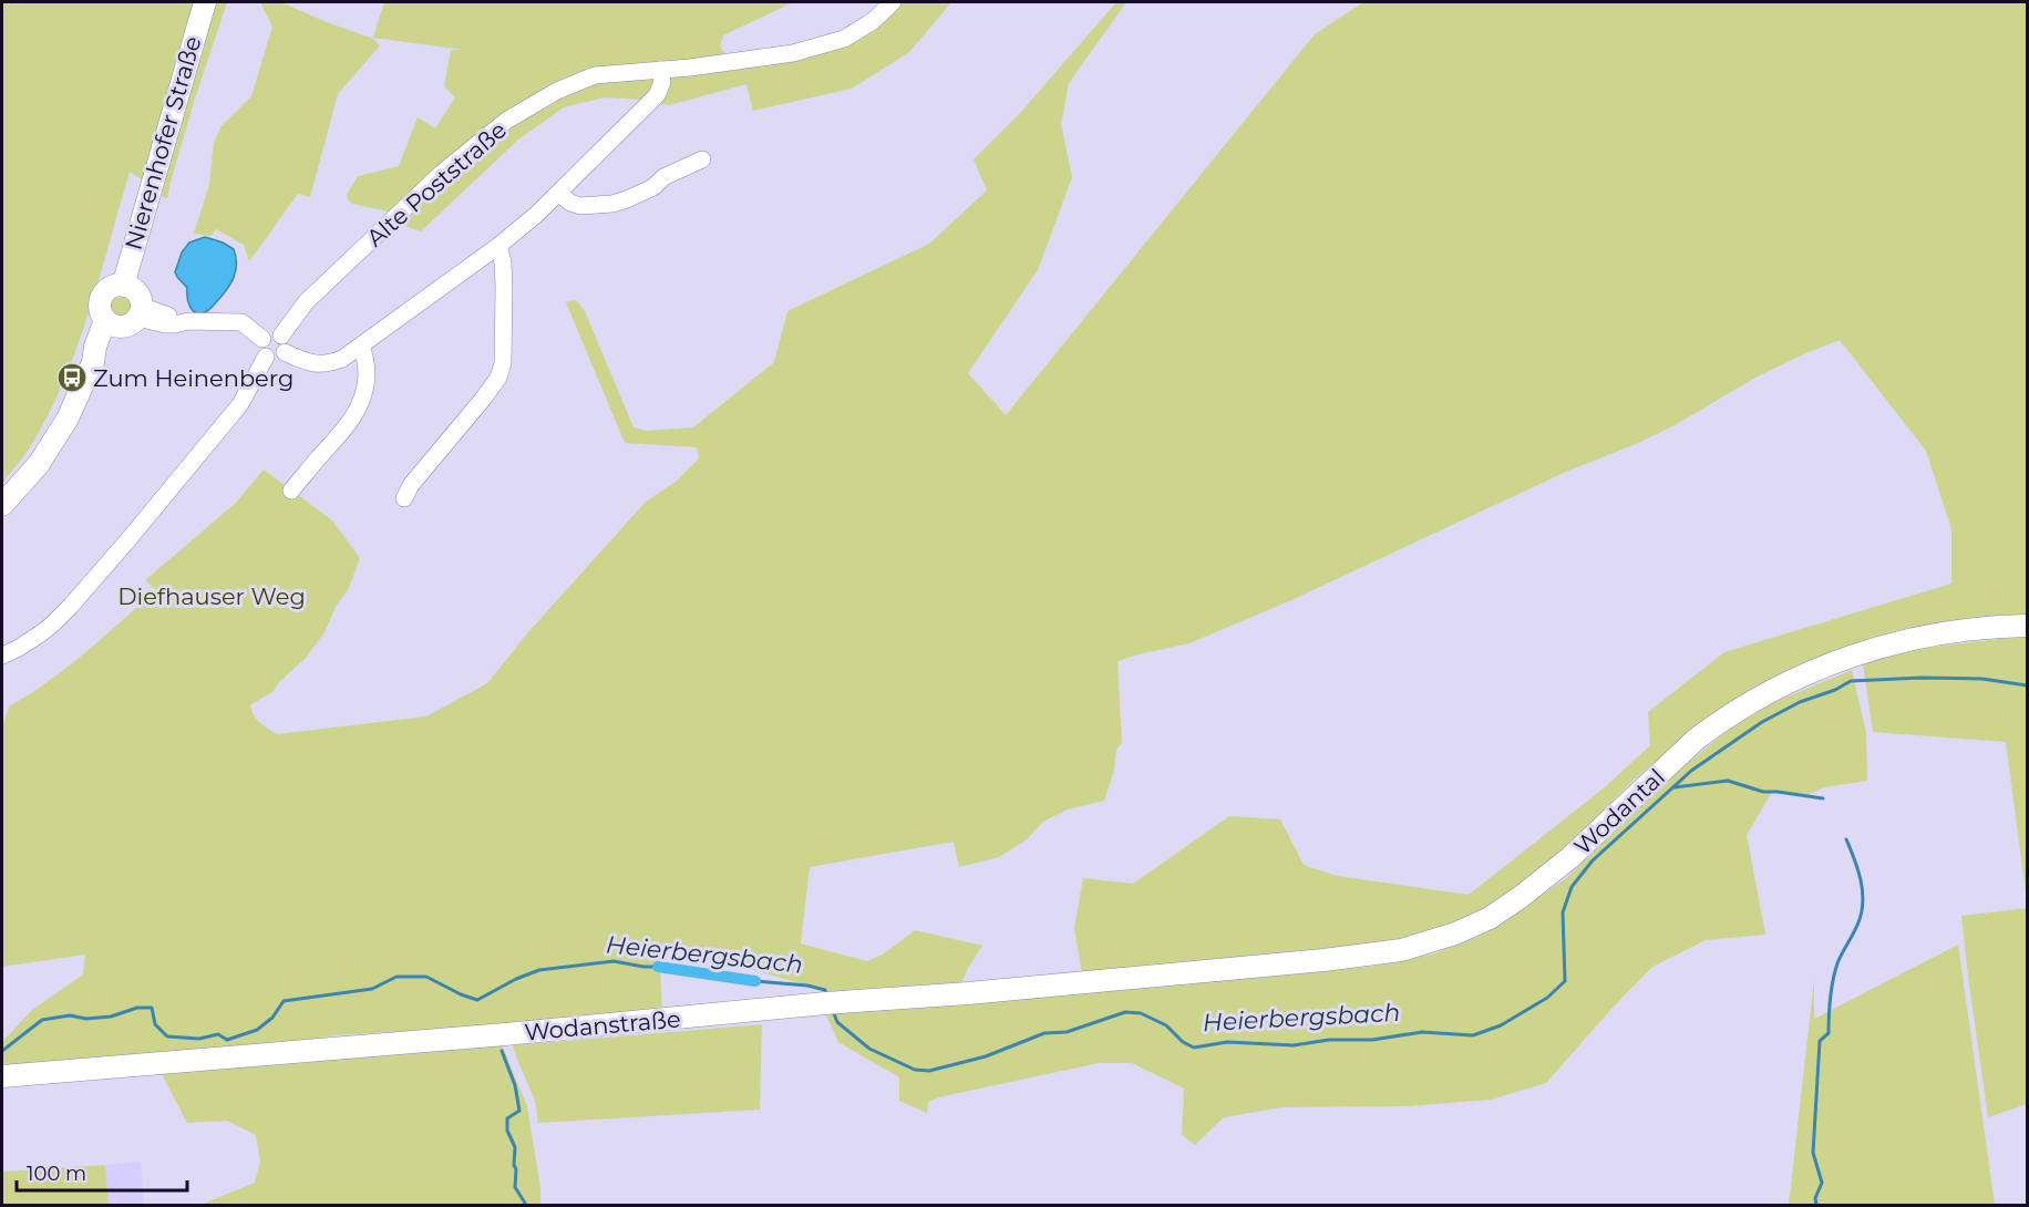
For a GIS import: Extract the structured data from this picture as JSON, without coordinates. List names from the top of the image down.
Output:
{
  "streets": {
    "main road": ["Nierenhofer Straße", "Wodantal", "Wodanstraße"],
    "street": ["Alte Poststraße"]
  },
  "crossings": [
    ["Wodantal", "Wodanstraße"]
  ],
  "water": ["Heierbergsbach"],
  "parks": ["Diefhauser Weg"],
  "places": {
    "bus stop": ["Zum Heinenberg"]
  },
  "scale_bar": "100 m"
}
